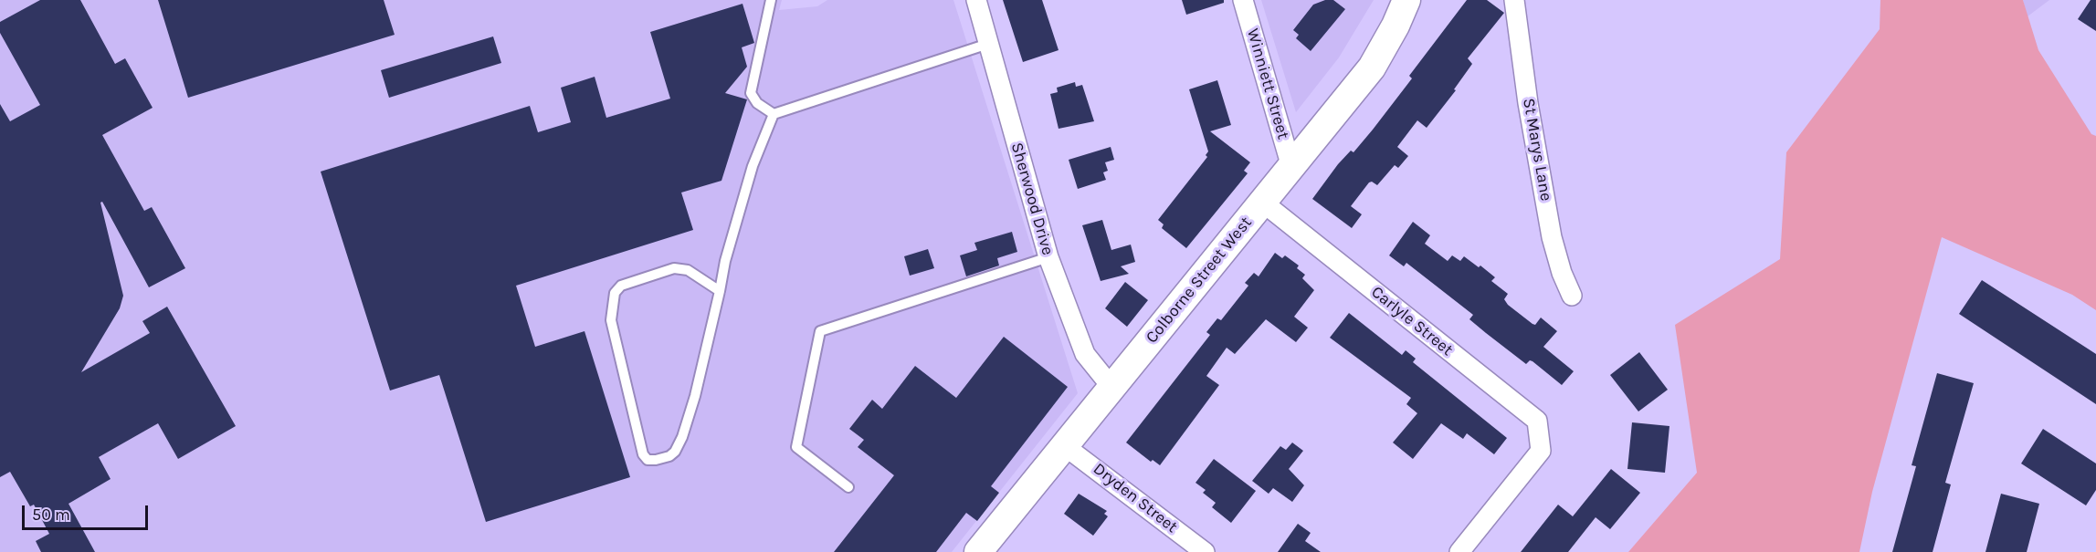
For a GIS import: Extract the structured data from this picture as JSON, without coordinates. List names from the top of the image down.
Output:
{
  "streets": {
    "main road": ["Colborne Street West"],
    "street": [
      "Winniett Street",
      "St Marys Lane",
      "Sherwood Drive",
      "Carlyle Street",
      "Dryden Street"
    ]
  },
  "crossings": [
    ["Winniett Street", "Colborne Street West"],
    ["Sherwood Drive", "Colborne Street West"],
    ["Colborne Street West", "Carlyle Street"],
    ["Colborne Street West", "Dryden Street"]
  ],
  "scale_bar": "50 m"
}
